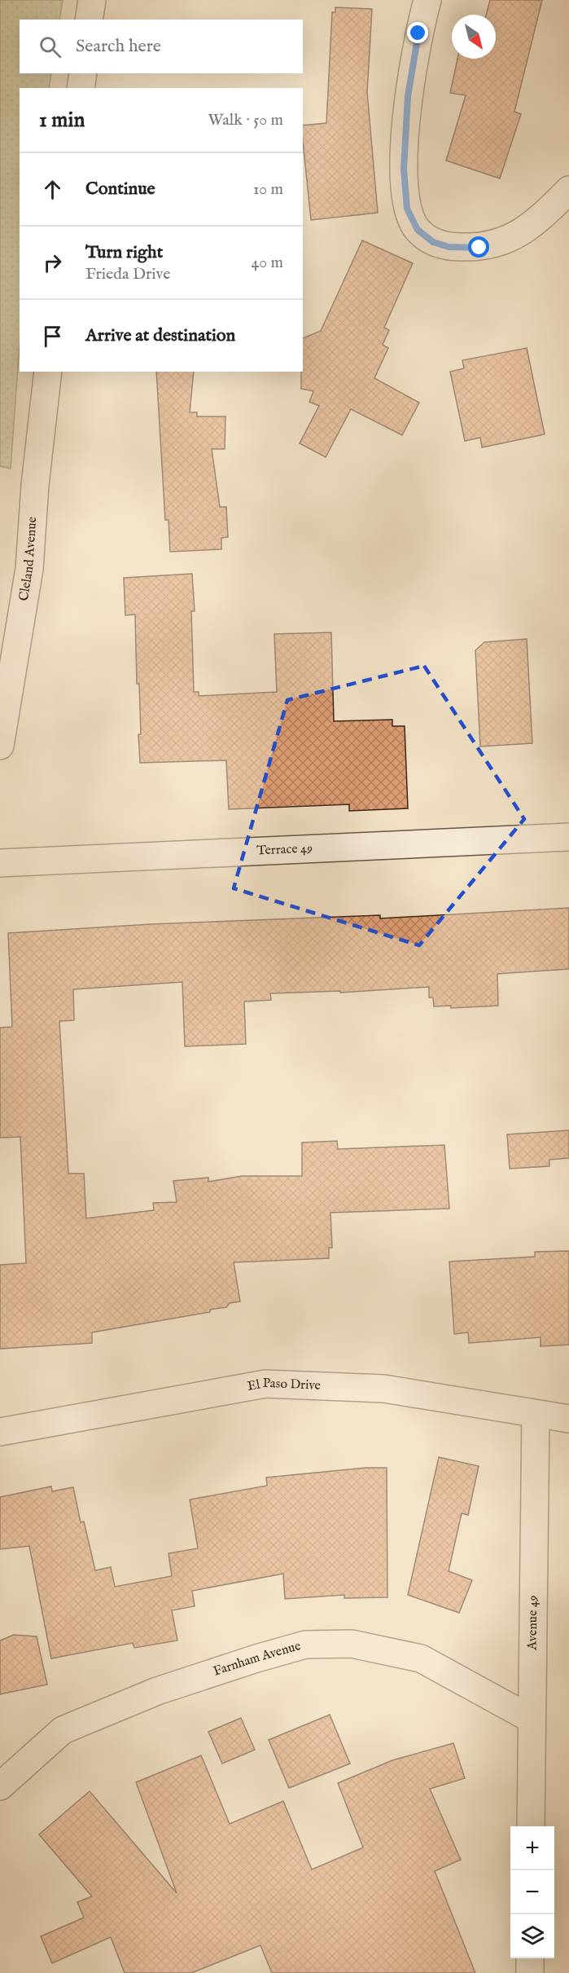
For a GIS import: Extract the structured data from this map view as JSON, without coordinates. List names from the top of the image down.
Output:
{
  "streets": {
    "street": [
      "Cleland Avenue",
      "Terrace 49",
      "El Paso Drive",
      "Avenue 49",
      "Farnham Avenue"
    ]
  },
  "crossings": [
    ["El Paso Drive", "Avenue 49"],
    ["Avenue 49", "Farnham Avenue"]
  ],
  "north": "bottom right",
  "page": {
    "search": "Search here",
    "heading": ["1 min", "Walk · 50 m"],
    "list": [
      ["Continue", "10 m"],
      ["Turn right", "Frieda Drive", "40 m"],
      "Arrive at destination"
    ],
    "map_buttons": ["+", "−"]
  }
}
